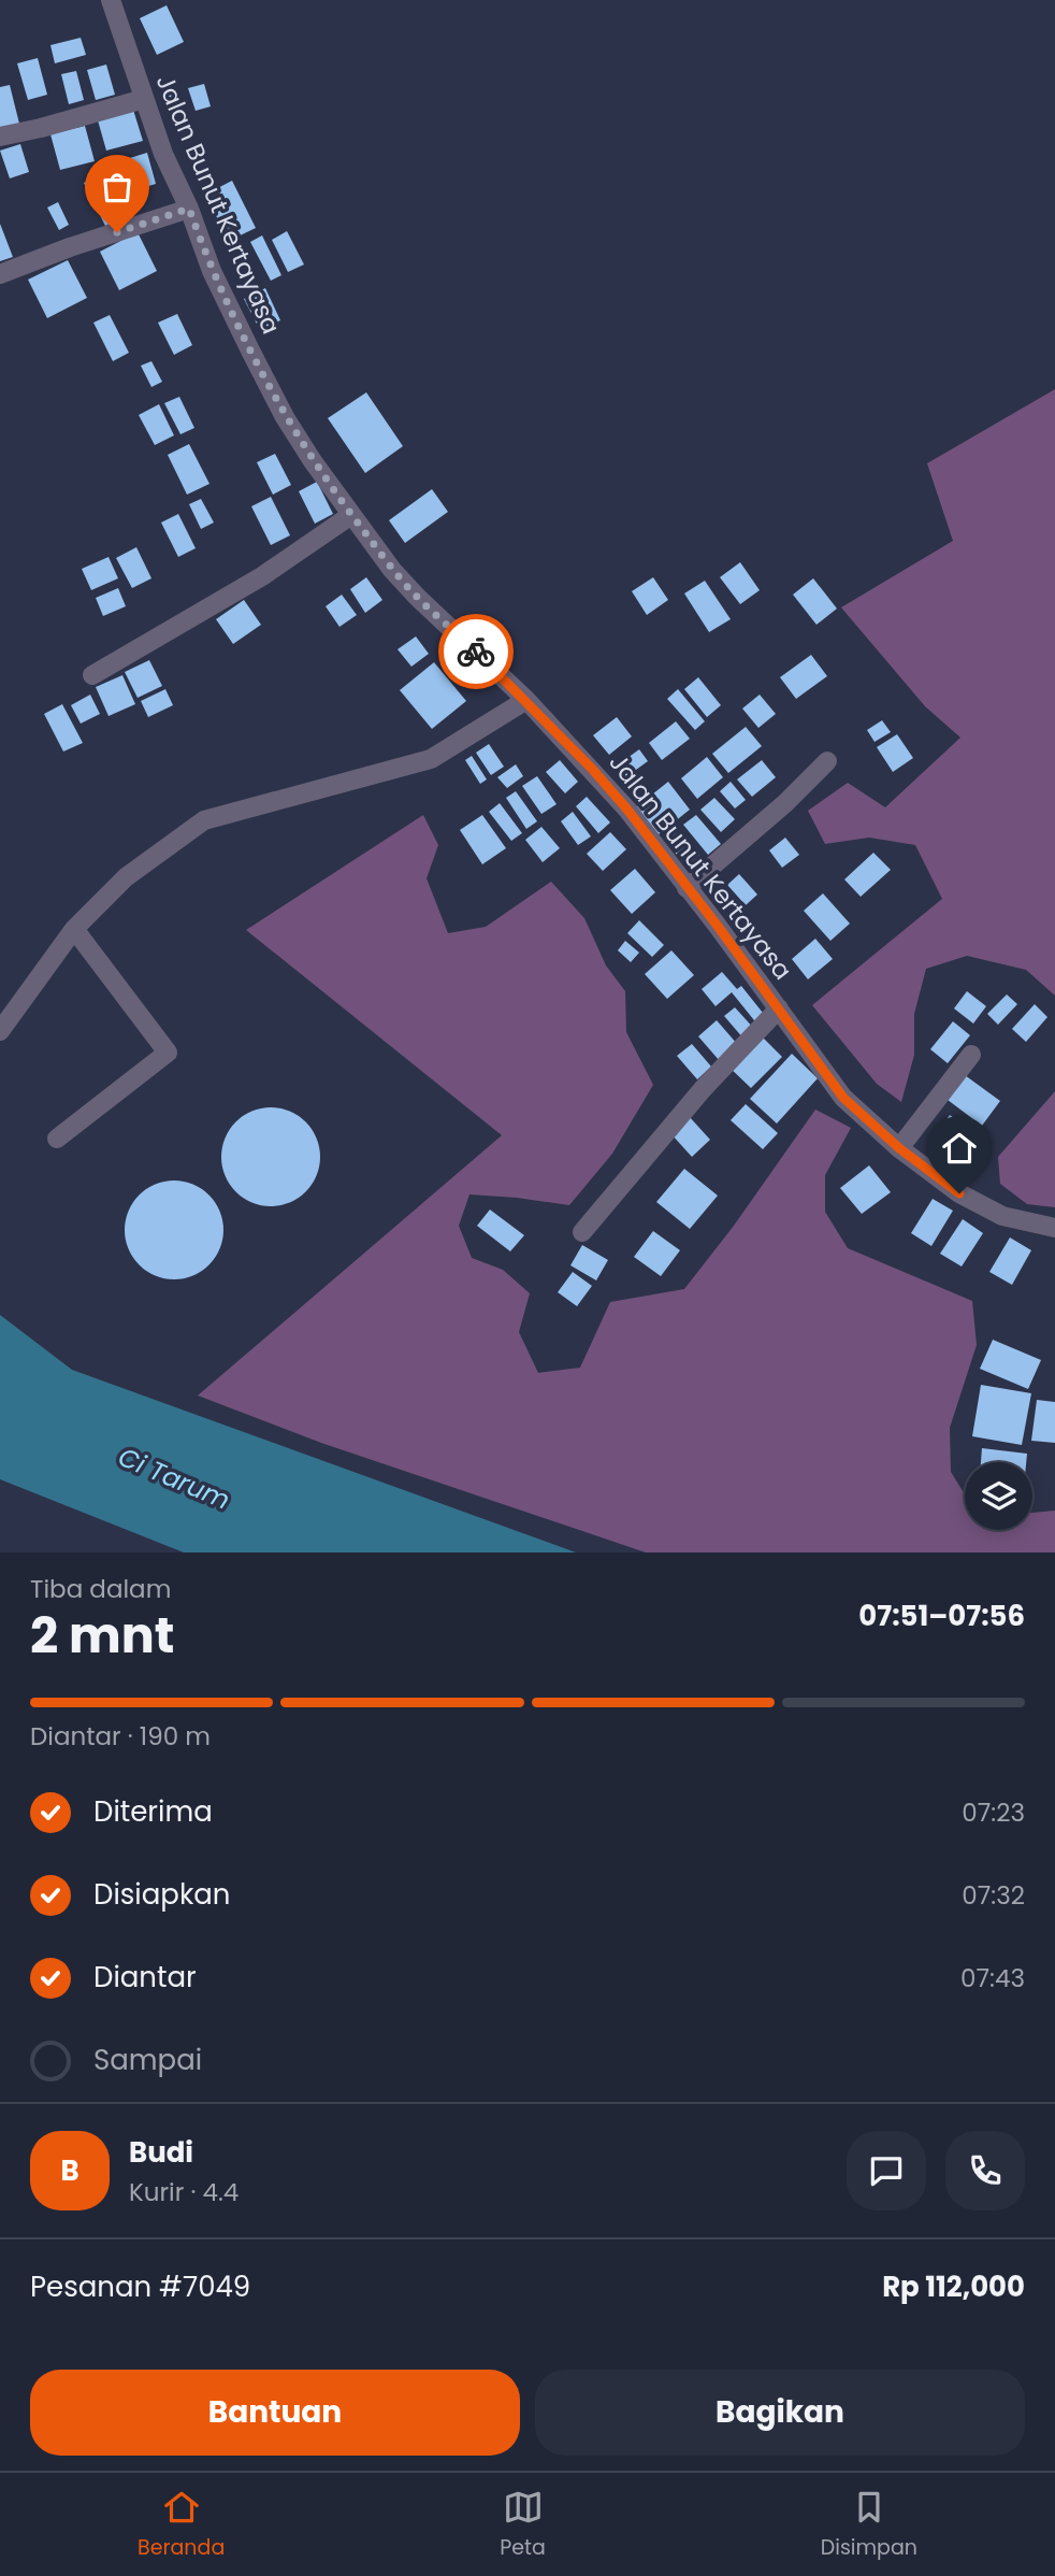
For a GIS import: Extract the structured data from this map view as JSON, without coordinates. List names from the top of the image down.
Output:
{
  "streets": {
    "street": ["Jalan Bunut Kertayasa"]
  },
  "water": ["Ci Tarum"],
  "page": {
    "heading": ["2 mnt", "Tiba dalam", "07:51–07:56"],
    "panel": [
      "Budi",
      "Kurir · 4.4",
      "Pesanan #7049",
      "Rp 112,000"
    ],
    "bar": "Diantar · 190 m",
    "list": [
      ["Diterima", "07:23"],
      ["Disiapkan", "07:32"],
      ["Diantar", "07:43"],
      "Sampai"
    ],
    "round": "B",
    "buttons": ["Bantuan", "Bagikan"],
    "tabs": ["Beranda", "Peta", "Disimpan"]
  }
}
